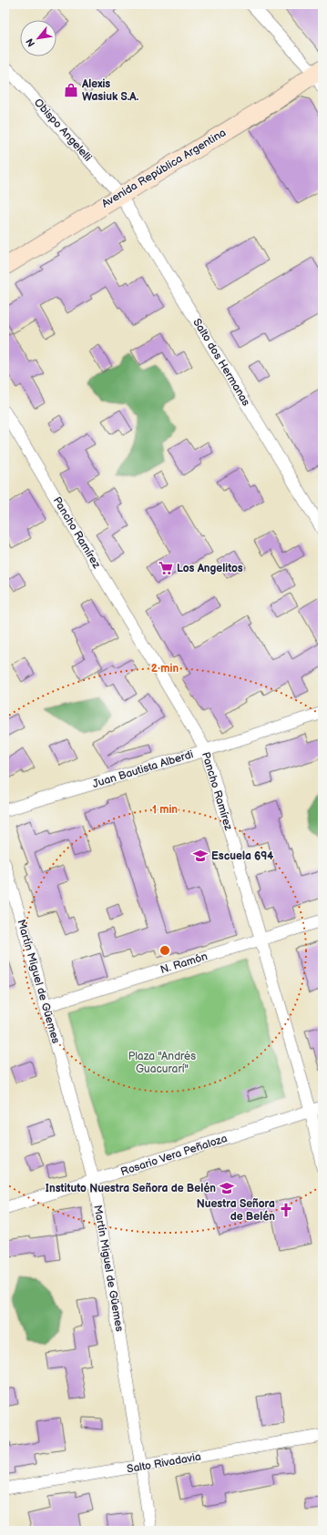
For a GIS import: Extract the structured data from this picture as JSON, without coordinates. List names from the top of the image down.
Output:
{
  "streets": {
    "main road": ["Avenida República Argentina"],
    "street": [
      "Obispo Angelelli",
      "Salto dos Hermanas",
      "Pancho Ramírez",
      "Juan Bautista Alberdi",
      "N. Ramón",
      "Martín Miguel de Güemes",
      "Rosario Vera Peñaloza",
      "Salto Rivadavia"
    ]
  },
  "crossings": [
    ["Obispo Angelelli", "Avenida República Argentina"],
    ["Obispo Angelelli", "Salto dos Hermanas"],
    ["Avenida República Argentina", "Salto dos Hermanas"],
    ["Pancho Ramírez", "Juan Bautista Alberdi"],
    ["Pancho Ramírez", "N. Ramón"],
    ["Pancho Ramírez", "Rosario Vera Peñaloza"],
    ["N. Ramón", "Martín Miguel de Güemes"],
    ["Martín Miguel de Güemes", "Rosario Vera Peñaloza"],
    ["Martín Miguel de Güemes", "Salto Rivadavia"]
  ],
  "parks": ["Plaza \"Andrés Guacurarí\""],
  "places": {
    "shop": ["Alexis Wasiuk S.A."],
    "supermarket": ["Los Angelitos"],
    "school or university": ["Escuela 694", "Instituto Nuestra Señora de Belén"],
    "church": ["Nuestra Señora de Belén"]
  },
  "north": "bottom left",
  "rings": ["2 min", "1 min"]
}
